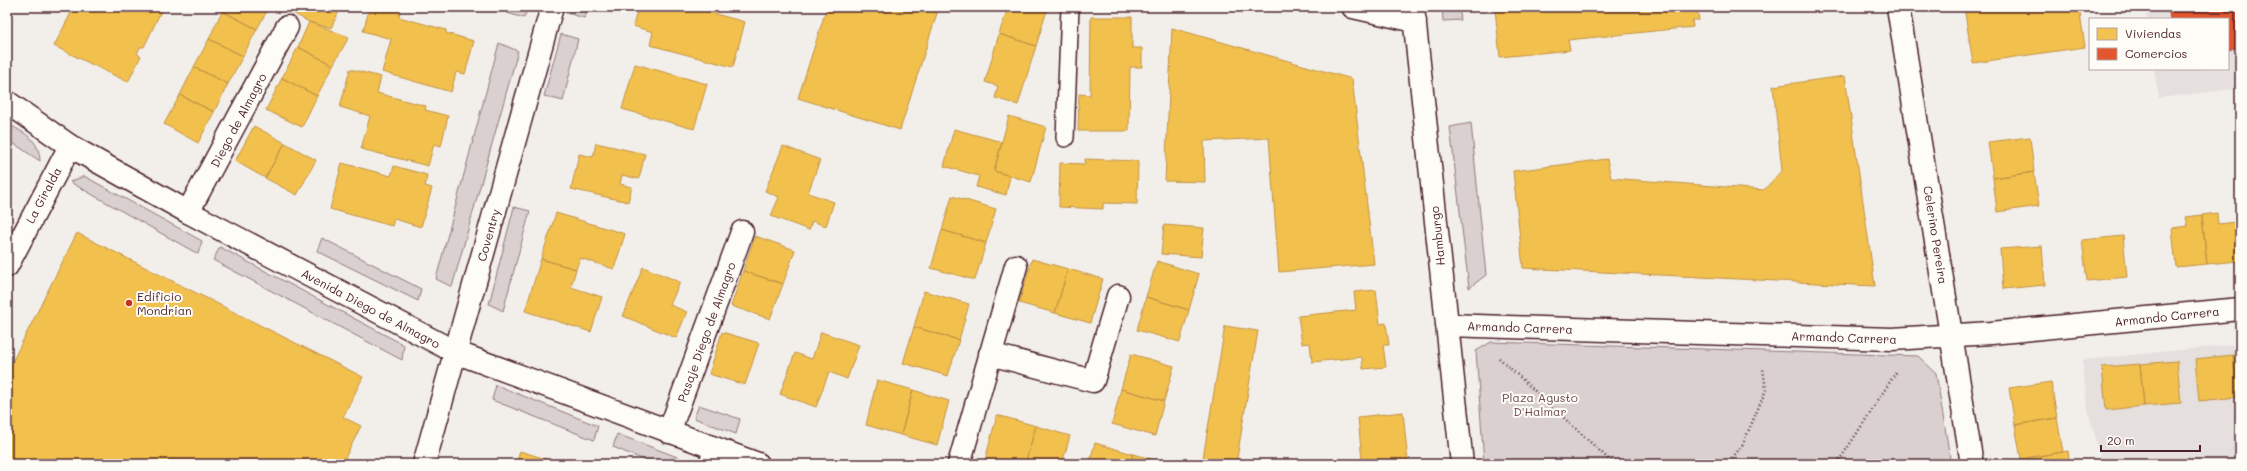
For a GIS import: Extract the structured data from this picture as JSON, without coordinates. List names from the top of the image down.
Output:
{
  "streets": {
    "street": [
      "Diego de Almagro",
      "La Giralda",
      "Coventry",
      "Celerino Pereira",
      "Hamburgo",
      "Avenida Diego de Almagro",
      "Armando Carrera",
      "Pasaje Diego de Almagro"
    ]
  },
  "crossings": [
    ["Diego de Almagro", "Avenida Diego de Almagro"],
    ["La Giralda", "Avenida Diego de Almagro"],
    ["Coventry", "Avenida Diego de Almagro"],
    ["Celerino Pereira", "Armando Carrera"],
    ["Hamburgo", "Armando Carrera"],
    ["Avenida Diego de Almagro", "Pasaje Diego de Almagro"]
  ],
  "parks": ["Plaza Agusto D'Halmar"],
  "places": ["Edificio Mondrian"],
  "legend": ["Viviendas", "Comercios"],
  "scale_bar": "20 m"
}
